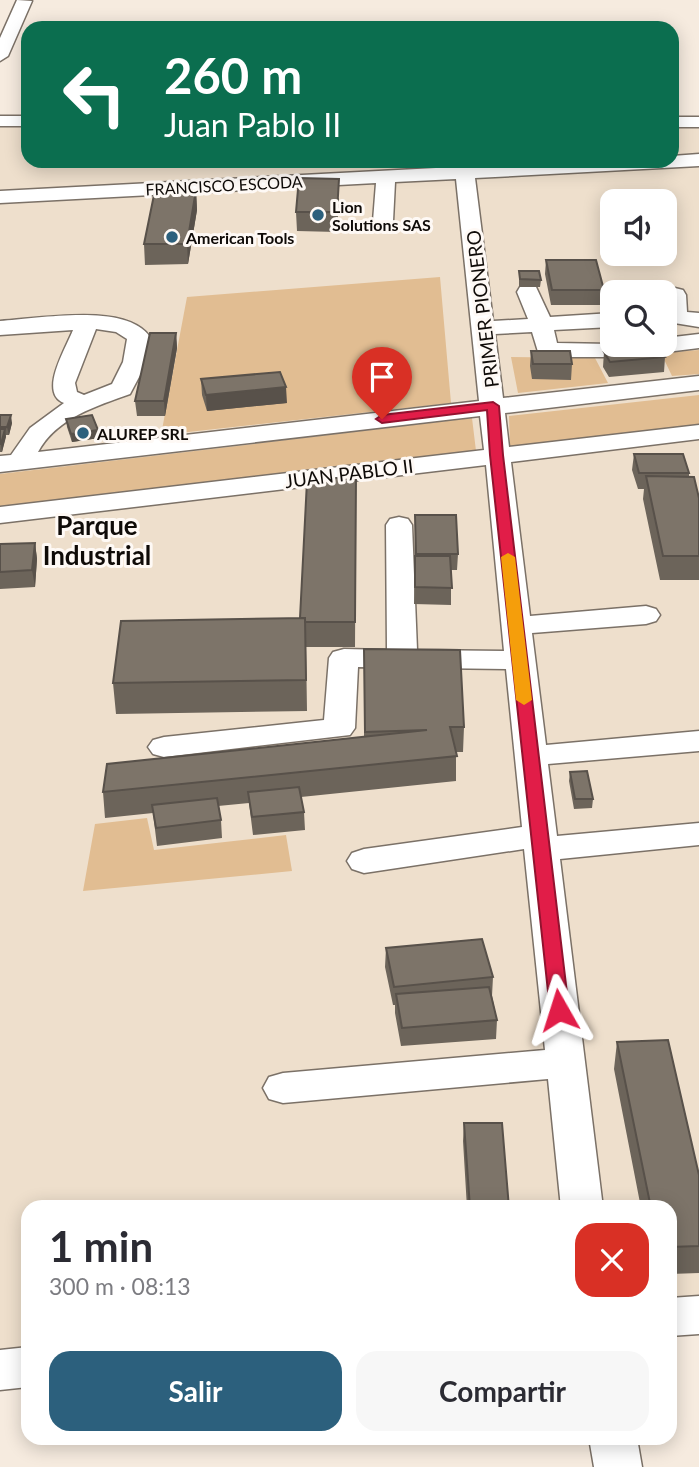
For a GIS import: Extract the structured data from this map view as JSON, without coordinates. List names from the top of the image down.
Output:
{
  "streets": {
    "street": ["FRANCISCO ESCODA", "PRIMER PIONERO", "JUAN PABLO II"]
  },
  "crossings": [
    ["PRIMER PIONERO", "JUAN PABLO II"]
  ],
  "districts": ["Parque Industrial"],
  "places": ["Lion Solutions SAS", "American Tools", "ALUREP SRL"],
  "page": {
    "turn": ["260 m", "Juan Pablo II"],
    "heading": ["1 min", "300 m · 08:13"],
    "buttons": ["Salir", "Compartir"]
  }
}
